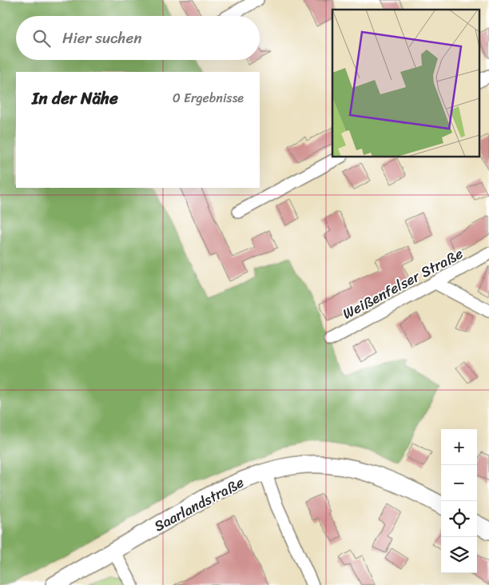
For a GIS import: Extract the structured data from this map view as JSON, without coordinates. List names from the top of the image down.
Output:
{
  "streets": {
    "street": ["Weißenfelser Straße", "Saarlandstraße"]
  },
  "page": {
    "search": "Hier suchen",
    "heading": ["In der Nähe", "0 Ergebnisse"],
    "map_buttons": ["+", "−"]
  }
}
